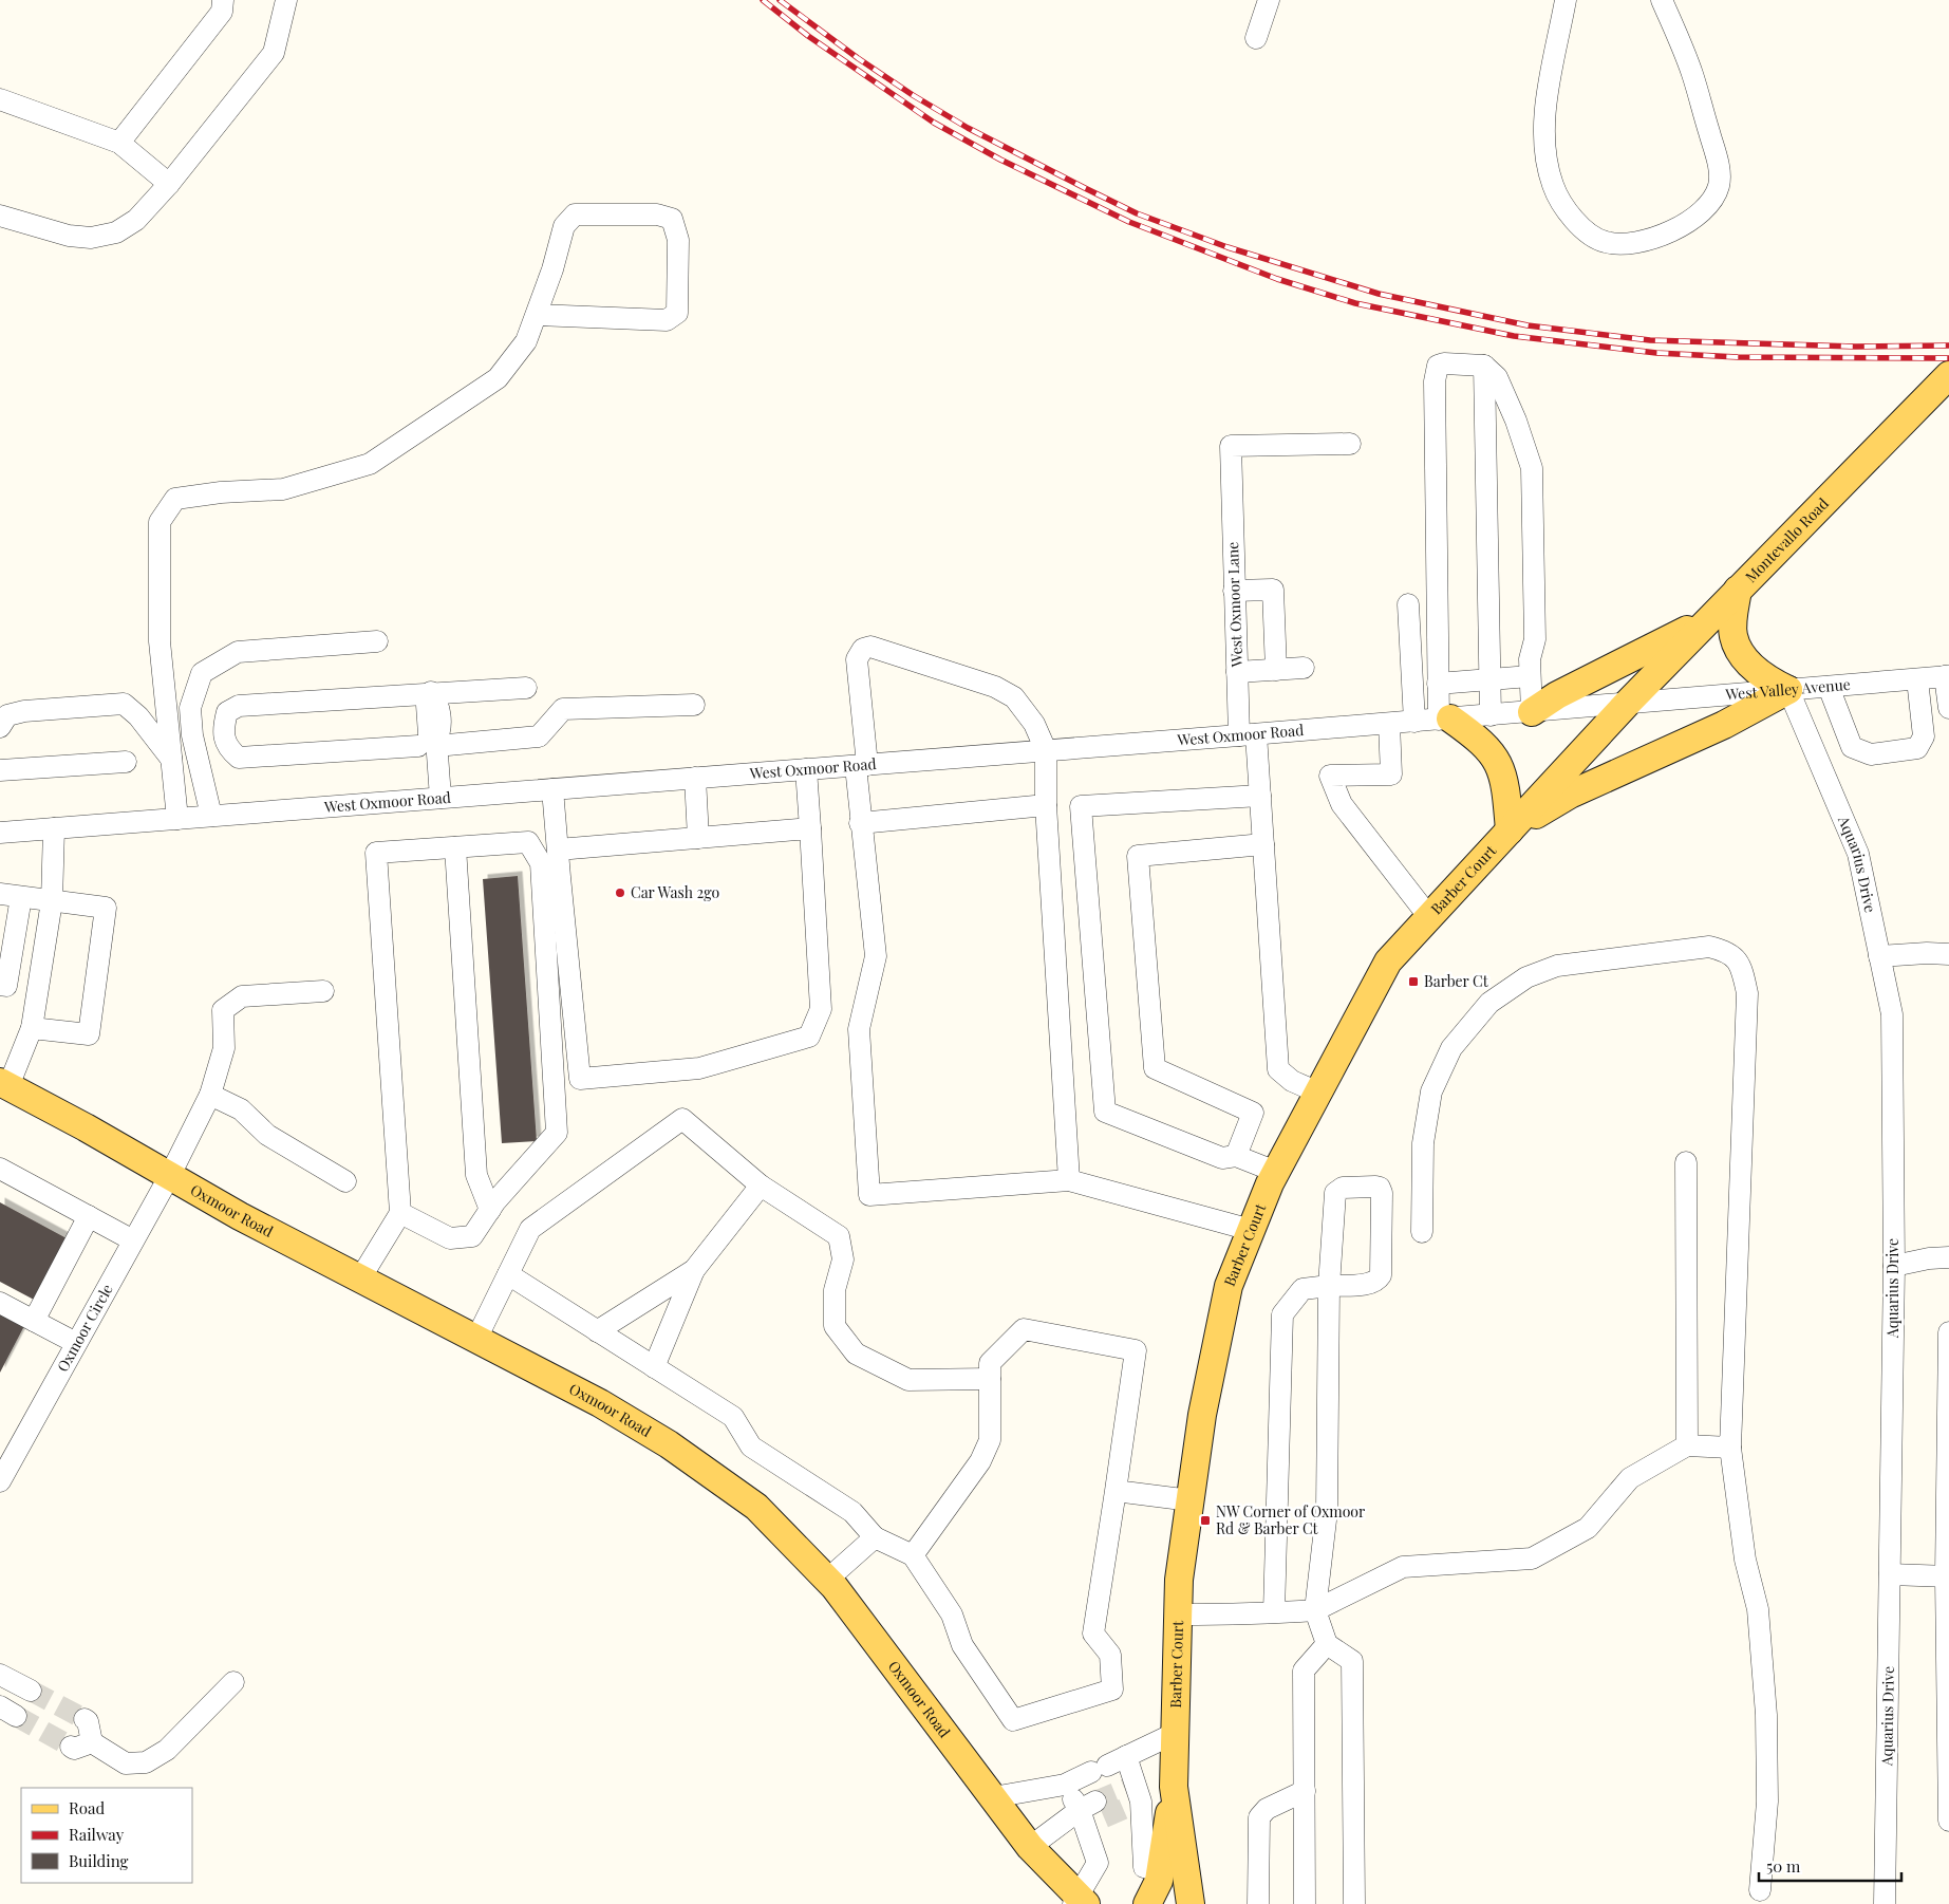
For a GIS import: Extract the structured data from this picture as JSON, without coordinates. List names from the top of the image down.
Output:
{
  "streets": {
    "main road": ["Montevallo Road", "Barber Court", "Oxmoor Road"],
    "street": [
      "West Oxmoor Lane",
      "West Valley Avenue",
      "West Oxmoor Road",
      "Aquarius Drive",
      "Oxmoor Circle"
    ]
  },
  "crossings": [
    ["Montevallo Road", "West Valley Avenue"],
    ["Montevallo Road", "West Oxmoor Road"],
    ["Montevallo Road", "Barber Court"],
    ["West Oxmoor Lane", "West Oxmoor Road"],
    ["West Oxmoor Lane", "Barber Court"],
    ["West Valley Avenue", "West Oxmoor Road"],
    ["West Valley Avenue", "Aquarius Drive"],
    ["West Valley Avenue", "Barber Court"],
    ["West Oxmoor Road", "Barber Court"],
    ["Oxmoor Road", "Oxmoor Circle"]
  ],
  "places": {
    "other": ["Car Wash 2go"],
    "transit": ["Barber Ct", "NW Corner of Oxmoor Rd & Barber Ct"]
  },
  "legend": ["Road", "Railway", "Building"],
  "scale_bar": "50 m"
}
